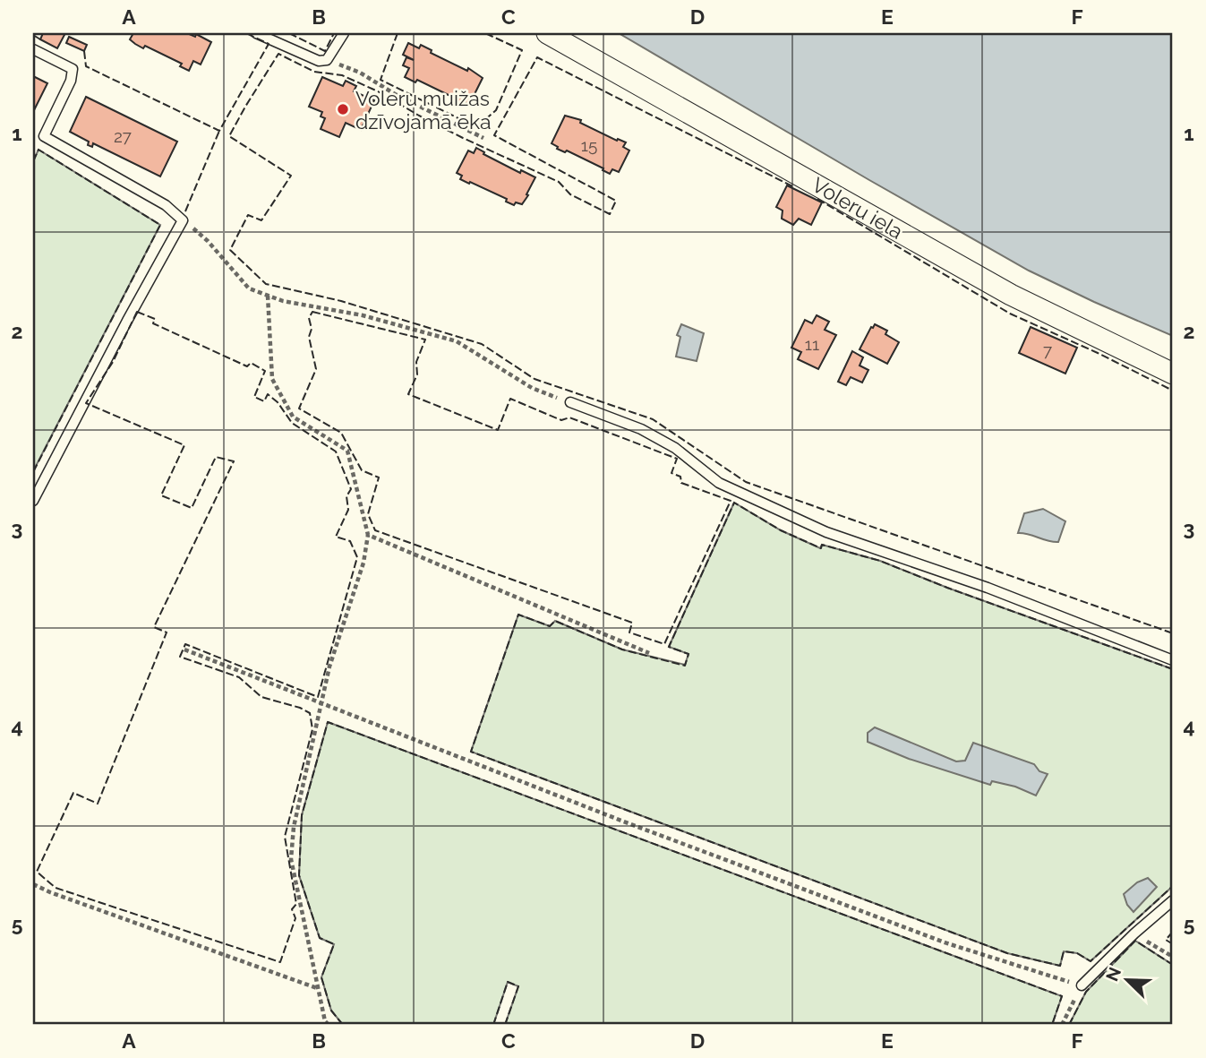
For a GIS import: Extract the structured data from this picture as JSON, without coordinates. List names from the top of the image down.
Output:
{
  "streets": {
    "street": ["Voleru iela"]
  },
  "places": ["Voleru muižas dzīvojamā ēka"],
  "house_numbers": [
    "27",
    "15",
    "11",
    "7"
  ],
  "north": "top left",
  "grid": {
    "columns": [
      "A",
      "B",
      "C",
      "D",
      "E",
      "F"
    ],
    "rows": [
      "1",
      "2",
      "3",
      "4",
      "5"
    ]
  }
}
